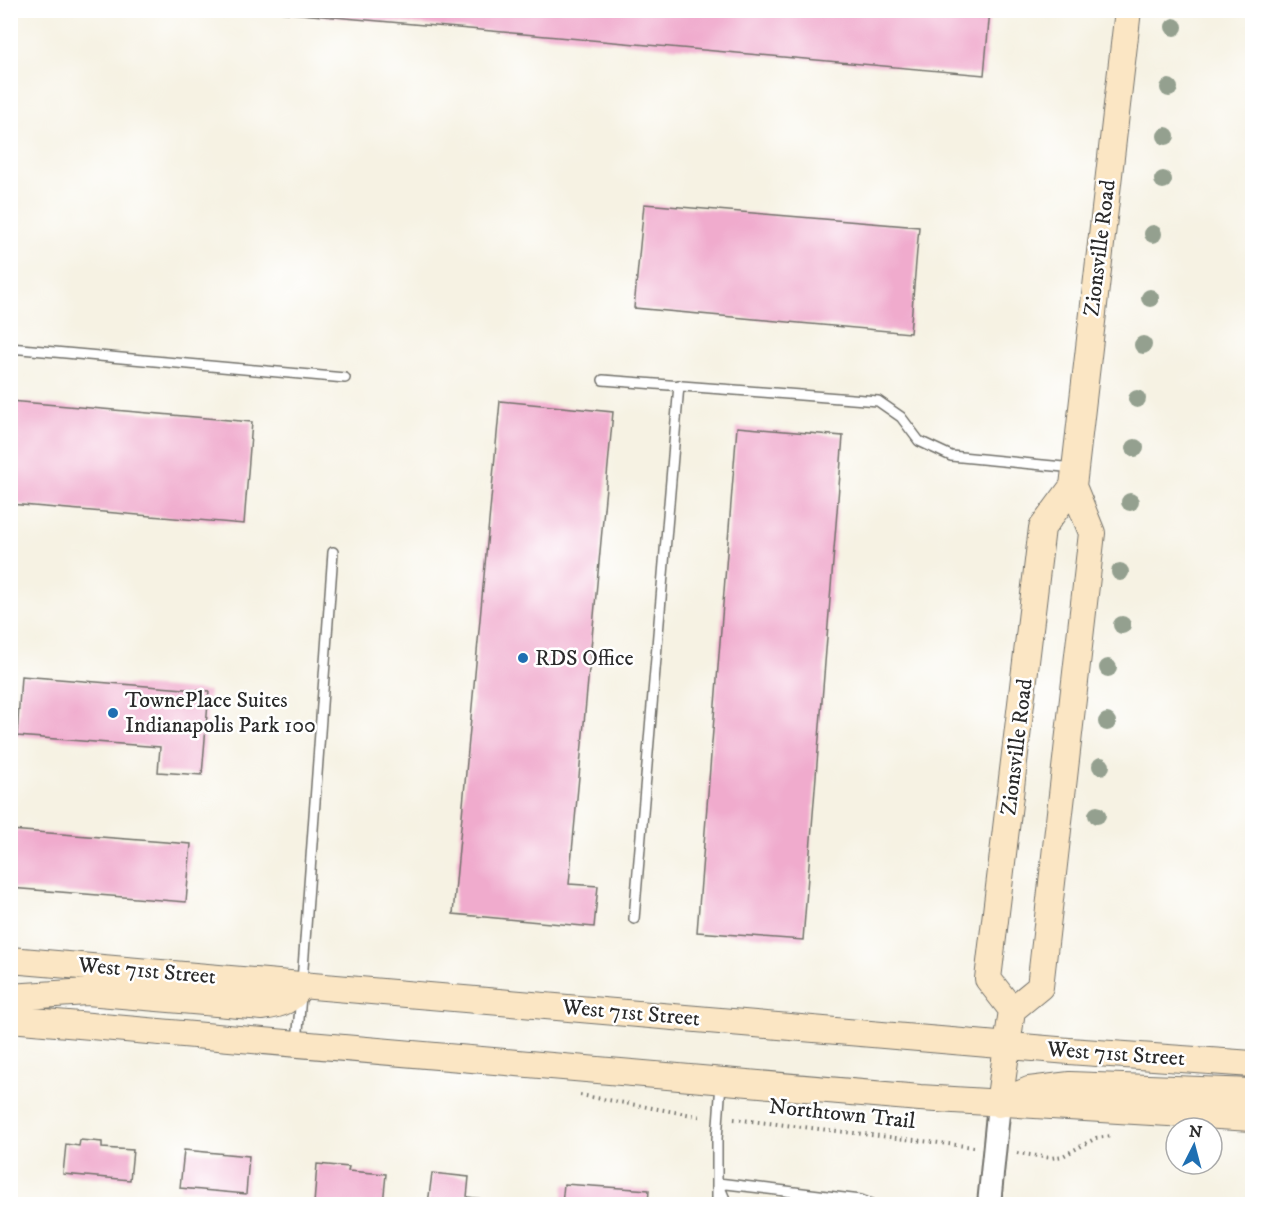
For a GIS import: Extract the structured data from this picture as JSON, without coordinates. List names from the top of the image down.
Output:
{
  "streets": {
    "main road": ["Zionsville Road", "West 71st Street"],
    "path": ["Northtown Trail"]
  },
  "places": ["RDS Office", "TownePlace Suites Indianapolis Park 100"],
  "north": "top"
}
